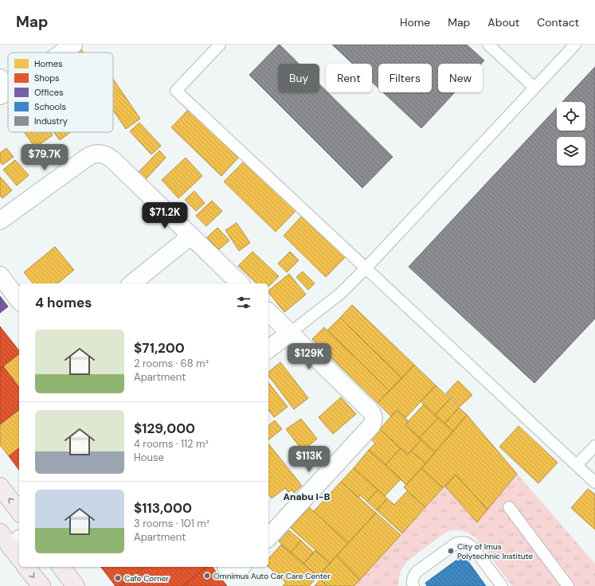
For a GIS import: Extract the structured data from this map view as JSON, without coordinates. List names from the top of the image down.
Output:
{
  "districts": ["Anabu I-B"],
  "places": ["City of Imus Polytechnic Institute", "Omnimus Auto Car Care Center", "Cafe Corner"],
  "legend": [
    "Homes",
    "Shops",
    "Offices",
    "Schools",
    "Industry"
  ],
  "page": {
    "header": "Map",
    "nav": [
      "Home",
      "Map",
      "About",
      "Contact"
    ],
    "chip": [
      "Buy",
      "Rent",
      "Filters",
      "New"
    ],
    "price": [
      "$79.7K",
      "$71.2K",
      "$129K",
      "$113K"
    ],
    "heading": "4 homes",
    "list": [
      {
        "name": "$71,200",
        "note": "2 rooms · 68 m² · Apartment"
      },
      {
        "name": "$129,000",
        "note": "4 rooms · 112 m² · House"
      },
      {
        "name": "$113,000",
        "note": "3 rooms · 101 m² · Apartment"
      }
    ]
  }
}
